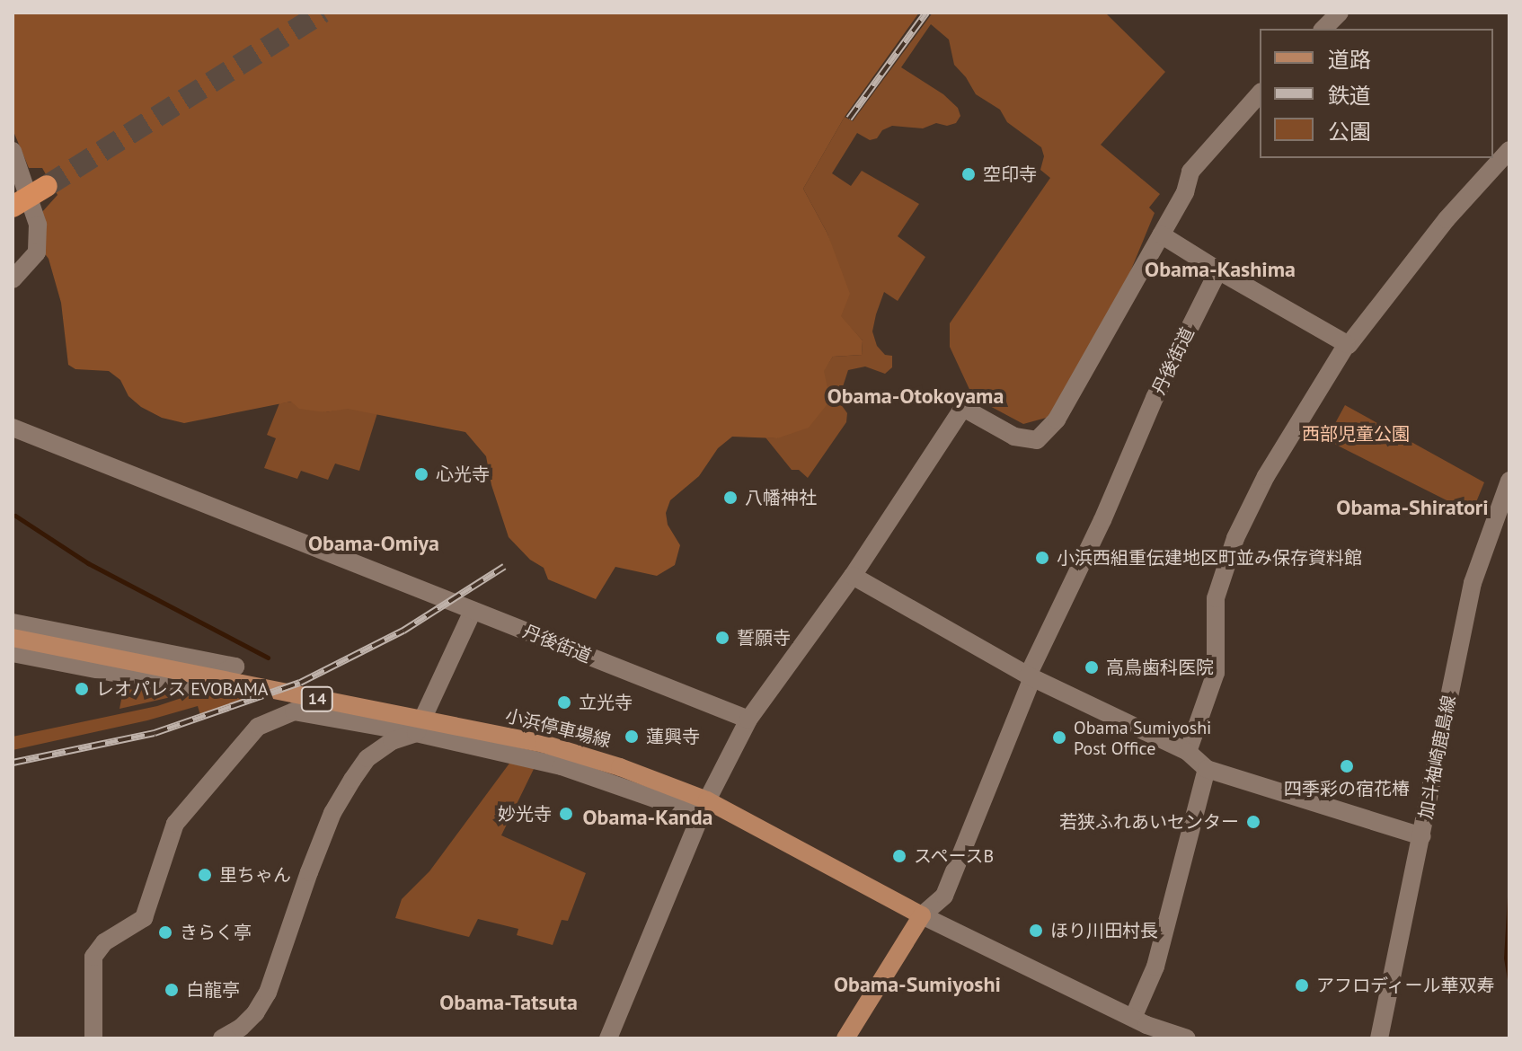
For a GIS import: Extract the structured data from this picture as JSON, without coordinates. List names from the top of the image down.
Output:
{
  "streets": {
    "main road": ["14", "小浜停車場線"],
    "street": ["丹後街道", "加斗袖崎鹿島線"]
  },
  "crossings": [
    ["丹後街道", "小浜停車場線"]
  ],
  "districts": [
    "Obama-Kashima",
    "Obama-Otokoyama",
    "Obama-Shiratori",
    "Obama-Omiya",
    "Obama-Kanda",
    "Obama-Sumiyoshi",
    "Obama-Tatsuta"
  ],
  "parks": ["西部児童公園"],
  "places": [
    "空印寺",
    "心光寺",
    "八幡神社",
    "小浜西組重伝建地区町並み保存資料館",
    "誓願寺",
    "高鳥歯科医院",
    "レオパレス EVOBAMA",
    "立光寺",
    "蓮興寺",
    "Obama Sumiyoshi Post Office",
    "四季彩の宿花椿",
    "妙光寺",
    "若狭ふれあいセンター",
    "スペースB",
    "里ちゃん",
    "ほり川田村長",
    "きらく亭",
    "アフロディール華双寿",
    "白龍亭"
  ],
  "legend": ["道路", "鉄道", "公園"]
}
